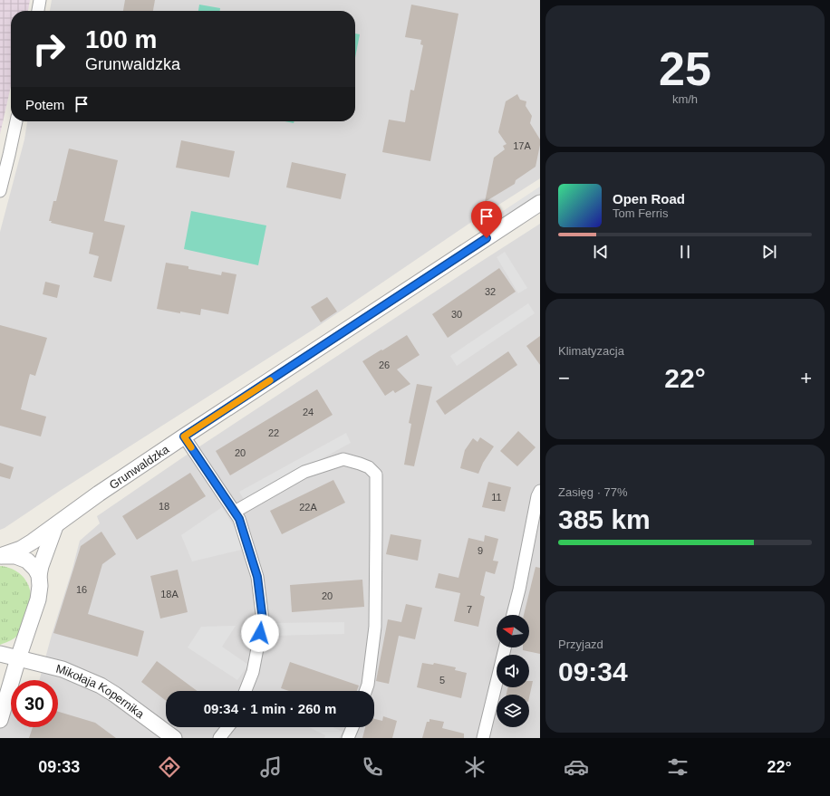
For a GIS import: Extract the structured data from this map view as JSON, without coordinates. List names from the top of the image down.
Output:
{
  "streets": {
    "street": ["Grunwaldzka", "Mikołaja Kopernika"]
  },
  "house_numbers": [
    "17A",
    "32",
    "30",
    "26",
    "24",
    "22",
    "20",
    "11",
    "18",
    "22A",
    "9",
    "16",
    "18A",
    "20",
    "7",
    "5"
  ],
  "north": "left",
  "page": {
    "tile": [
      ["25", "km/h"],
      "Klimatyzacja",
      ["Zasięg · 77%", "385 km"],
      ["Przyjazd", "09:34"]
    ],
    "turn": ["100 m", "Grunwaldzka"],
    "then": "Potem",
    "song": ["Open Road", "Tom Ferris"],
    "heat": ["−", "22°", "+"],
    "limit": "30",
    "trip": "09:34 · 1 min · 260 m",
    "tabs": ["09:33", "22°"]
  }
}
